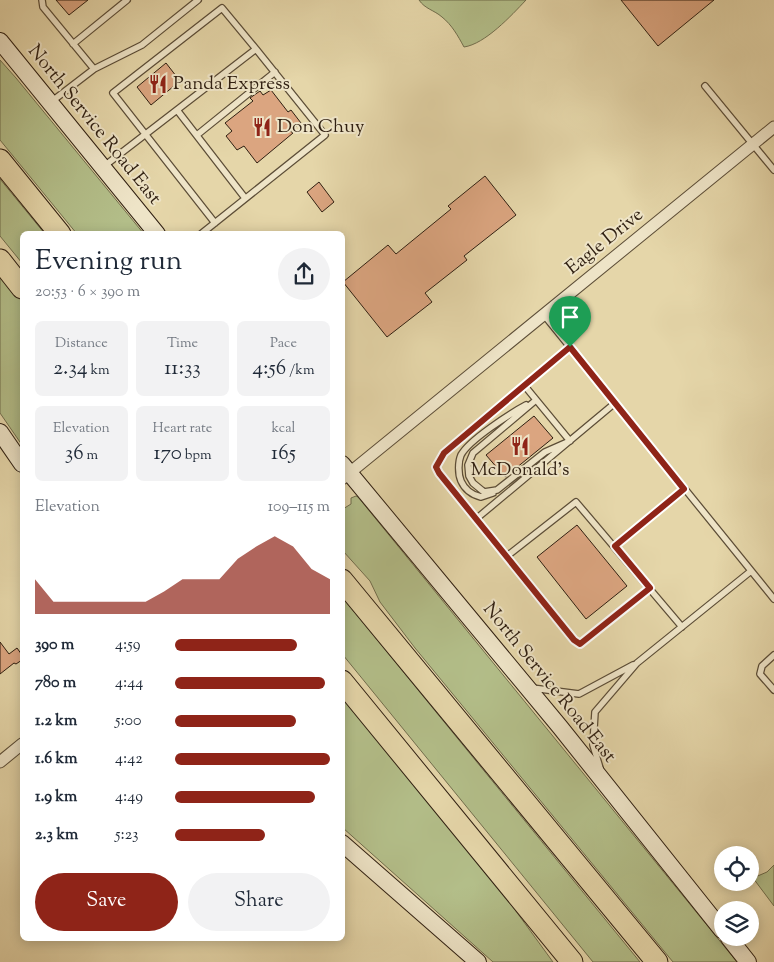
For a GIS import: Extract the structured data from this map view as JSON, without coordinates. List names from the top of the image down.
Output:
{
  "streets": {
    "main road": ["North Service Road East"],
    "street": ["Eagle Drive"]
  },
  "crossings": [
    ["North Service Road East", "Eagle Drive"]
  ],
  "places": {
    "restaurant": ["Panda Express", "Don Chuy", "McDonald's"]
  },
  "page": {
    "heading": ["Evening run", "20:53 · 6 × 390 m"],
    "stats": [
      ["Distance", "2.34 km"],
      ["Time", "11:33"],
      ["Pace", "4:56 /km"],
      ["Elevation", "36 m"],
      ["Heart rate", "170 bpm"],
      ["kcal", "165"]
    ],
    "chart": ["Elevation", "109–115 m"],
    "list": [
      {
        "name": "390 m",
        "note": "4:59"
      },
      {
        "name": "780 m",
        "note": "4:44"
      },
      {
        "name": "1.2 km",
        "note": "5:00"
      },
      {
        "name": "1.6 km",
        "note": "4:42"
      },
      {
        "name": "1.9 km",
        "note": "4:49"
      },
      {
        "name": "2.3 km",
        "note": "5:23"
      }
    ],
    "buttons": ["Save", "Share"]
  }
}
